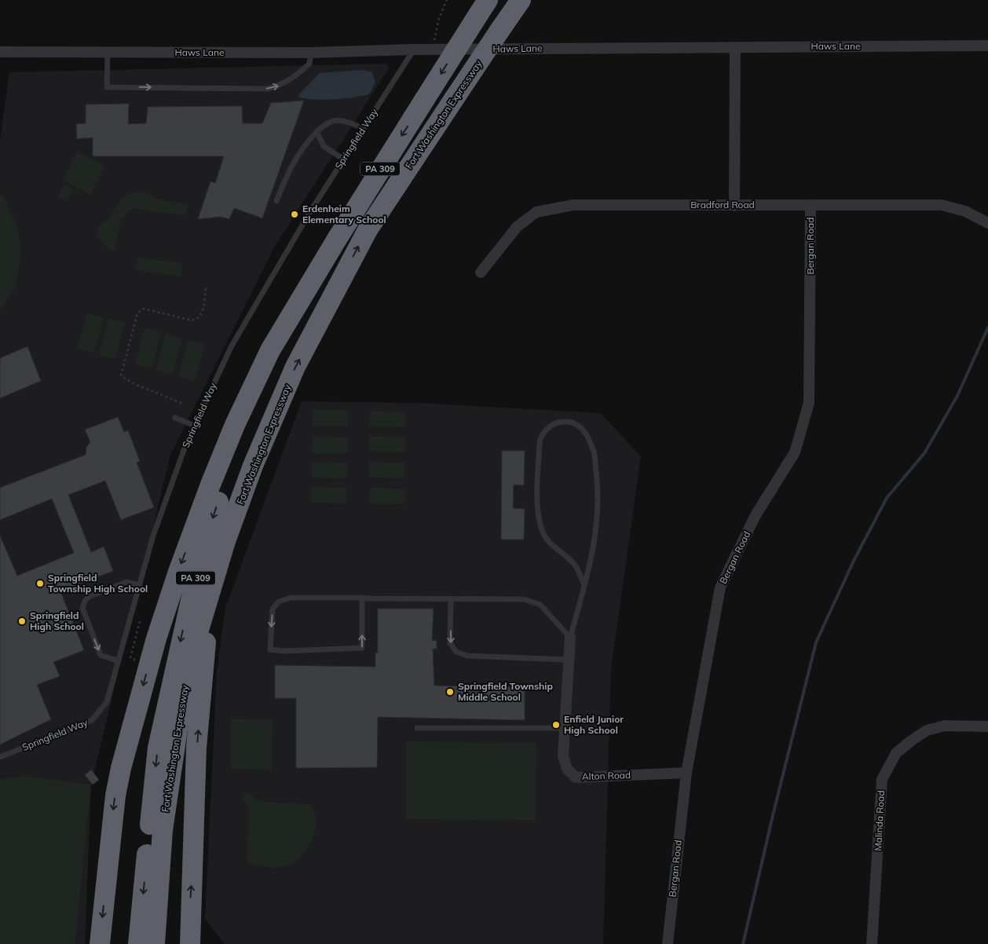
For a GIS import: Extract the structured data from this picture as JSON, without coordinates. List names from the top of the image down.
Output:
{
  "streets": {
    "highway": ["Fort Washington Expressway", "PA 309"],
    "street": [
      "Haws Lane",
      "Bradford Road",
      "Bergan Road",
      "Alton Road",
      "Malinda Road"
    ],
    "lane": ["Springfield Way"]
  },
  "crossings": [
    ["Haws Lane", "Springfield Way"],
    ["Fort Washington Expressway", "PA 309"],
    ["Bradford Road", "Bergan Road"],
    ["Bergan Road", "Alton Road"]
  ],
  "places": [
    "Erdenheim Elementary School",
    "Springfield Township High School",
    "Springfield High School",
    "Springfield Township Middle School",
    "Enfield Junior High School"
  ]
}
